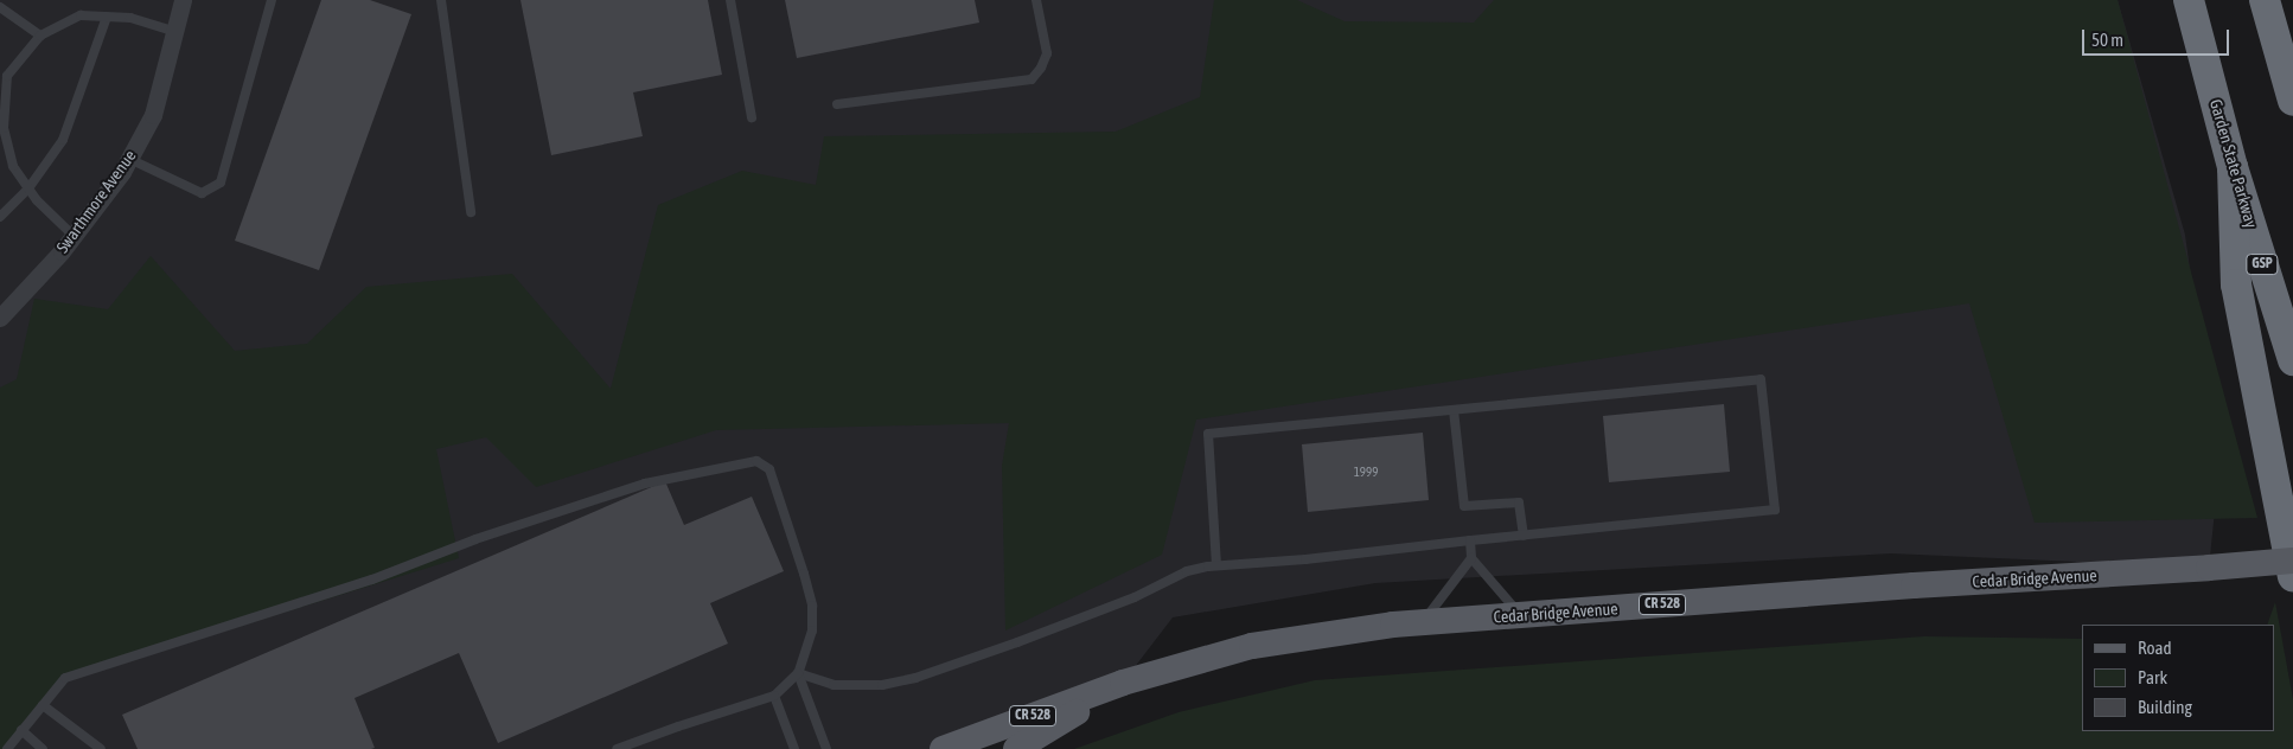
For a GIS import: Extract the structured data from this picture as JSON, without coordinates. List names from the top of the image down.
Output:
{
  "streets": {
    "highway": ["Garden State Parkway", "GSP"],
    "main road": ["Cedar Bridge Avenue", "CR 528"],
    "street": ["Swarthmore Avenue"]
  },
  "house_numbers": ["1999"],
  "legend": ["Road", "Park", "Building"],
  "scale_bar": "50 m"
}
